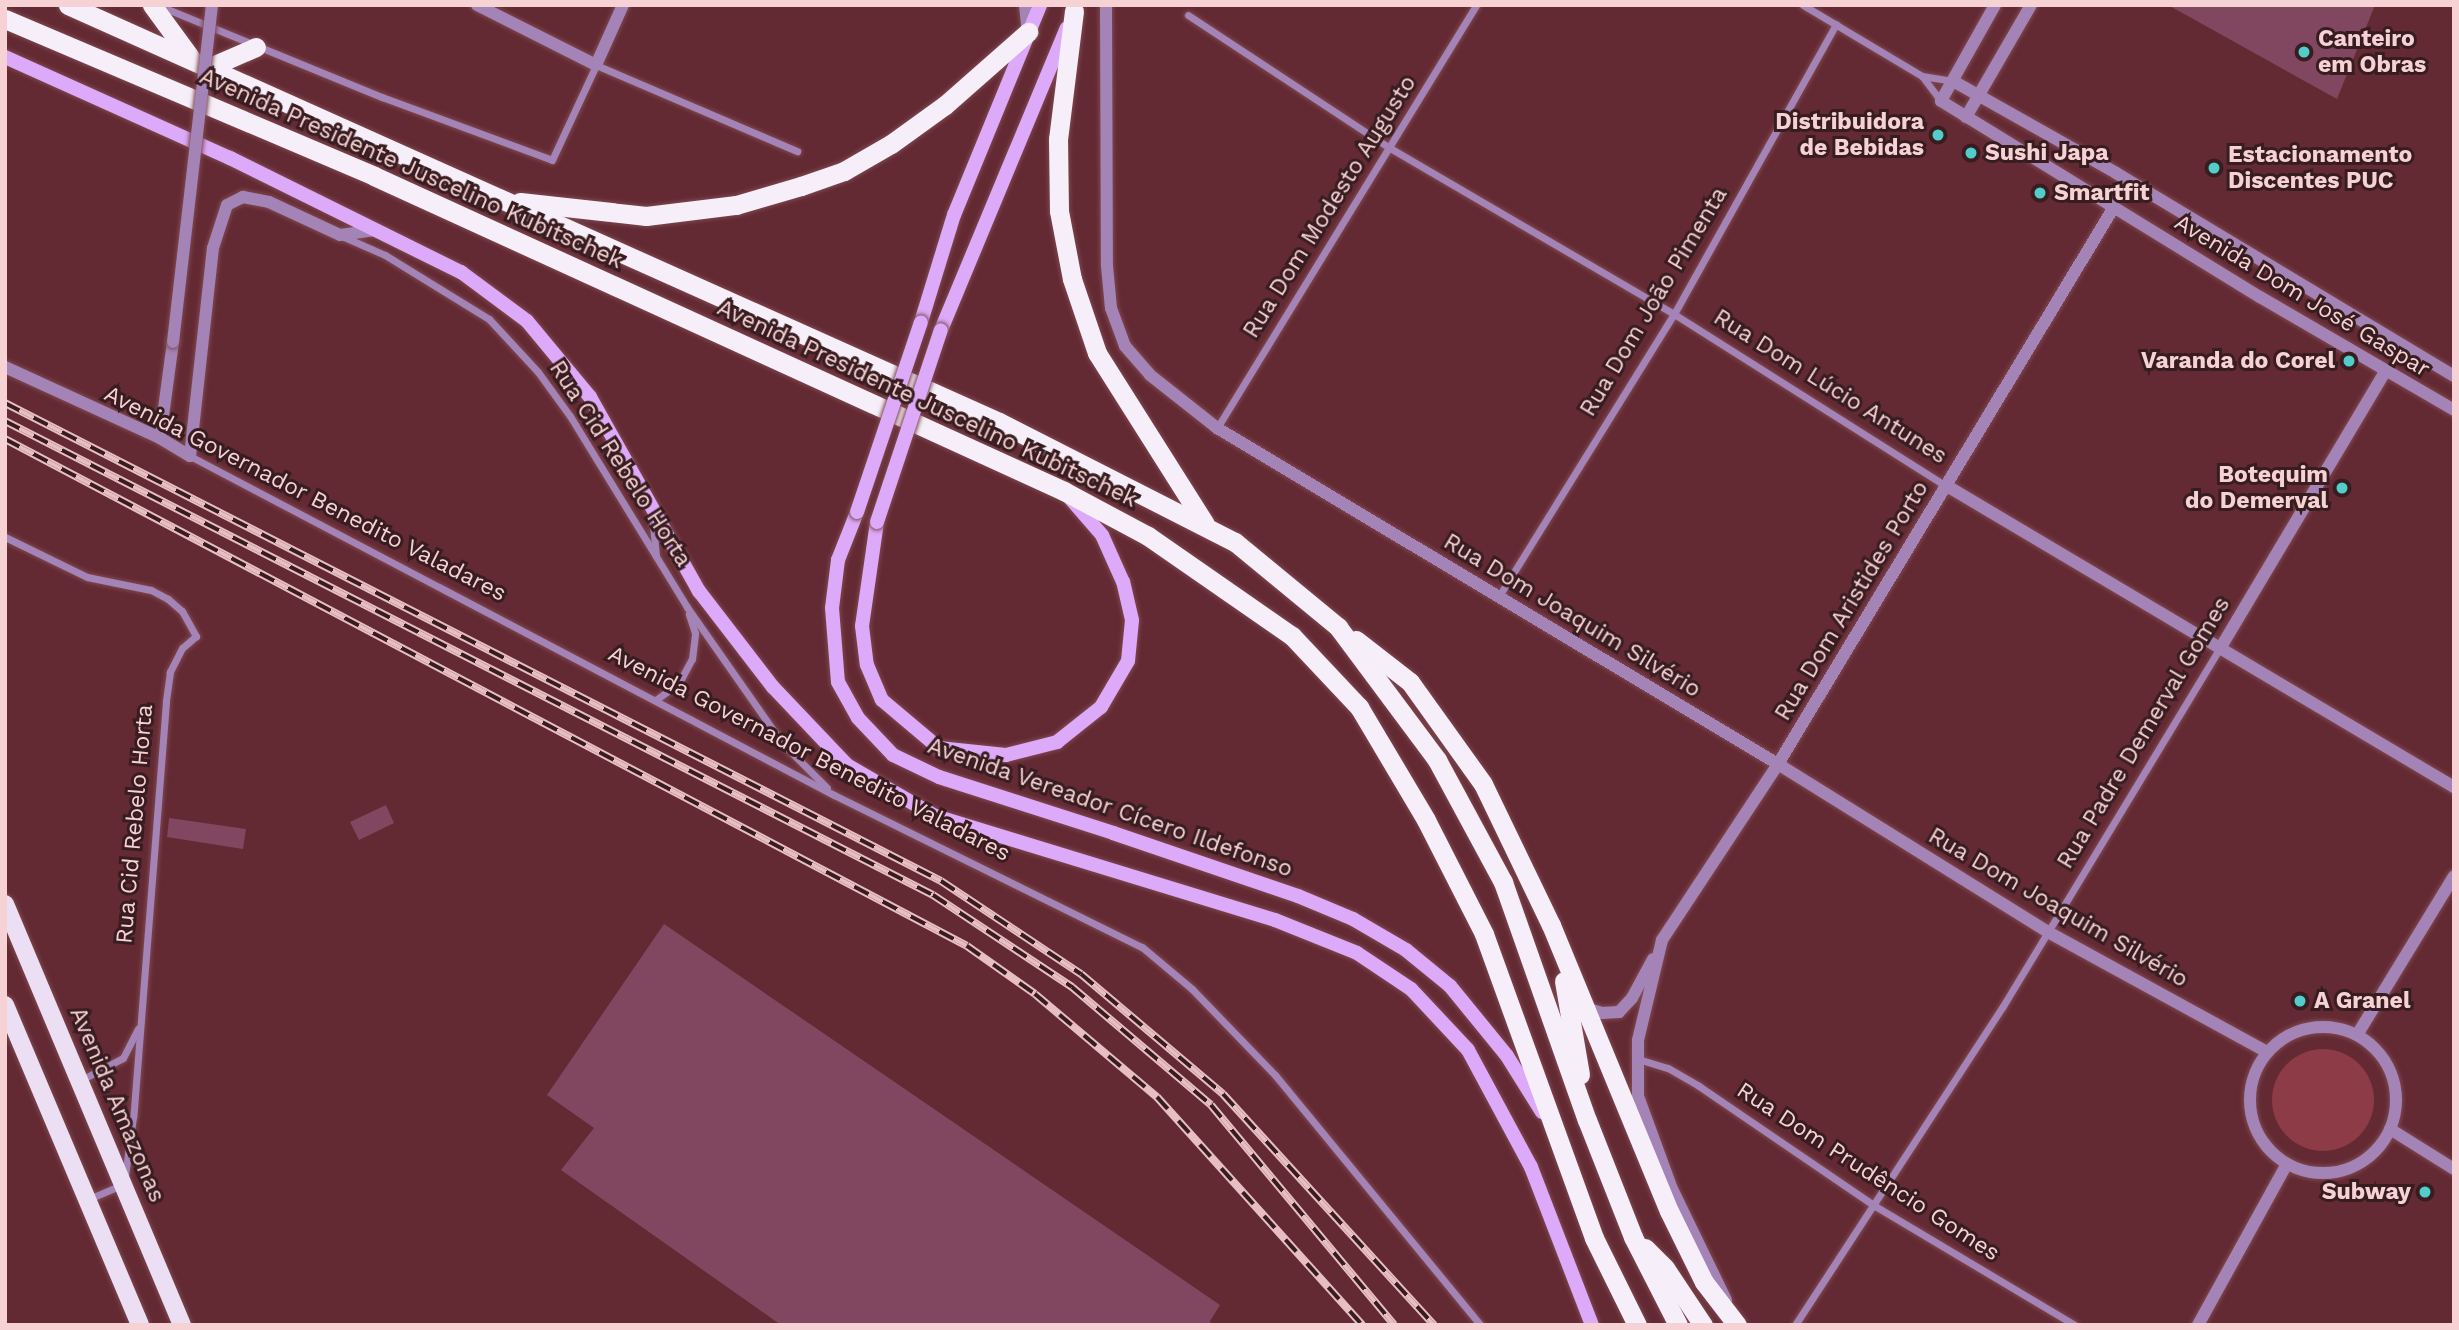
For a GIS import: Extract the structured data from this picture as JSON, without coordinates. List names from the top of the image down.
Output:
{
  "streets": {
    "highway": ["Avenida Presidente Juscelino Kubitschek"],
    "main road": ["Avenida Vereador Cícero Ildefonso", "Avenida Amazonas"],
    "street": [
      "Rua Dom Modesto Augusto",
      "Avenida Dom José Gaspar",
      "Rua Dom João Pimenta",
      "Rua Dom Lúcio Antunes",
      "Rua Cid Rebelo Horta",
      "Avenida Governador Benedito Valadares",
      "Rua Dom Aristides Porto",
      "Rua Dom Joaquim Silvério",
      "Rua Padre Demerval Gomes",
      "Rua Dom Prudêncio Gomes"
    ]
  },
  "crossings": [
    ["Avenida Presidente Juscelino Kubitschek", "Avenida Vereador Cícero Ildefonso"],
    ["Rua Dom Modesto Augusto", "Rua Dom Lúcio Antunes"],
    ["Rua Dom Modesto Augusto", "Rua Dom Joaquim Silvério"],
    ["Avenida Dom José Gaspar", "Rua Dom João Pimenta"],
    ["Avenida Dom José Gaspar", "Rua Dom Aristides Porto"],
    ["Avenida Dom José Gaspar", "Rua Padre Demerval Gomes"],
    ["Rua Dom João Pimenta", "Rua Dom Lúcio Antunes"],
    ["Rua Dom João Pimenta", "Rua Dom Joaquim Silvério"],
    ["Rua Dom Lúcio Antunes", "Rua Dom Aristides Porto"],
    ["Rua Dom Lúcio Antunes", "Rua Padre Demerval Gomes"],
    ["Rua Cid Rebelo Horta", "Avenida Governador Benedito Valadares"],
    ["Rua Cid Rebelo Horta", "Avenida Amazonas"],
    ["Rua Dom Aristides Porto", "Rua Dom Joaquim Silvério"],
    ["Rua Dom Aristides Porto", "Rua Dom Prudêncio Gomes"],
    ["Rua Dom Joaquim Silvério", "Rua Padre Demerval Gomes"],
    ["Rua Padre Demerval Gomes", "Rua Dom Prudêncio Gomes"]
  ],
  "places": [
    "Canteiro em Obras",
    "Distribuidora de Bebidas",
    "Sushi Japa",
    "Estacionamento Discentes PUC",
    "Smartfit",
    "Varanda do Corel",
    "Botequim do Demerval",
    "A Granel",
    "Subway"
  ]
}
